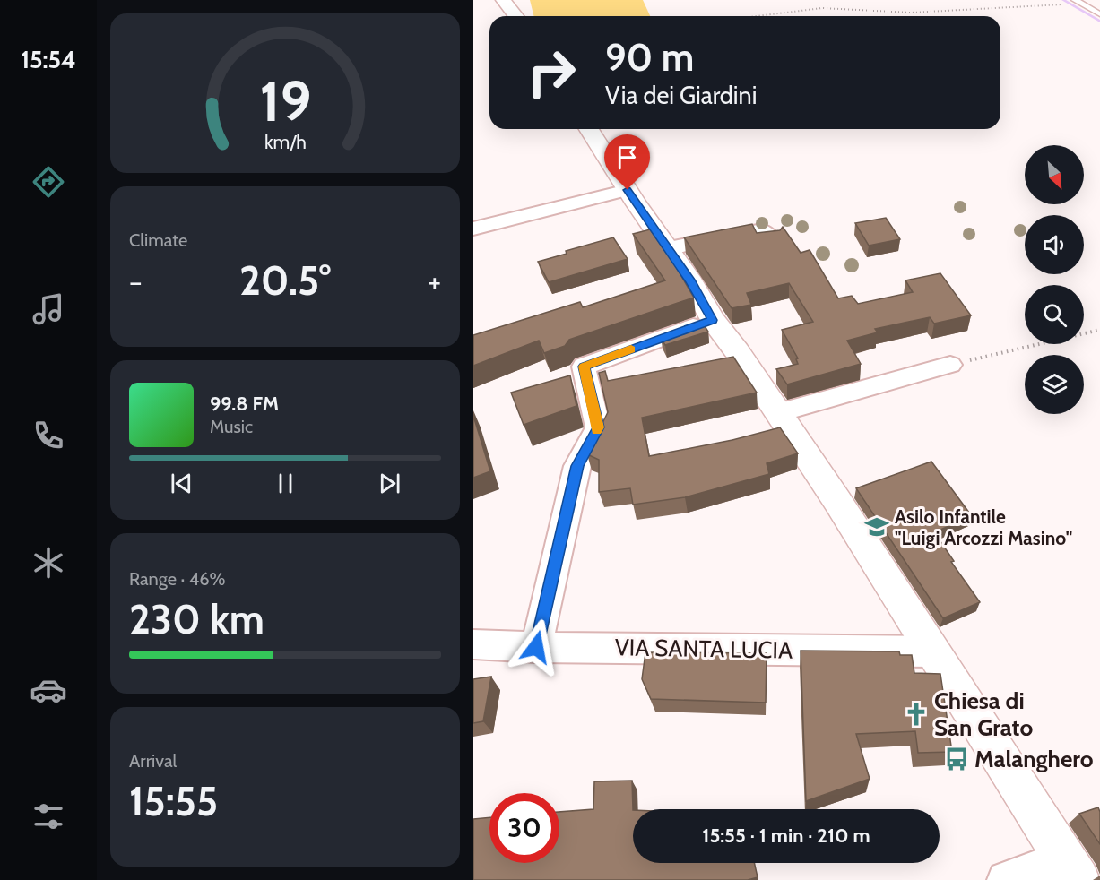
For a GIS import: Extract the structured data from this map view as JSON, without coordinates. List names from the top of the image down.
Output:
{
  "streets": {
    "street": ["VIA SANTA LUCIA"]
  },
  "places": {
    "school or university": ["Asilo Infantile \"Luigi Arcozzi Masino\""],
    "church": ["Chiesa di San Grato"],
    "bus stop": ["Malanghero"]
  },
  "north": "bottom right",
  "page": {
    "tabs": "15:54",
    "turn": ["90 m", "Via dei Giardini"],
    "tile": [
      "Climate",
      ["Range · 46%", "230 km"],
      ["Arrival", "15:55"]
    ],
    "heat": ["−", "20.5°", "+"],
    "song": ["99.8 FM", "Music"],
    "limit": "30",
    "trip": "15:55 · 1 min · 210 m",
    "gauge": ["19", "km/h"]
  }
}
